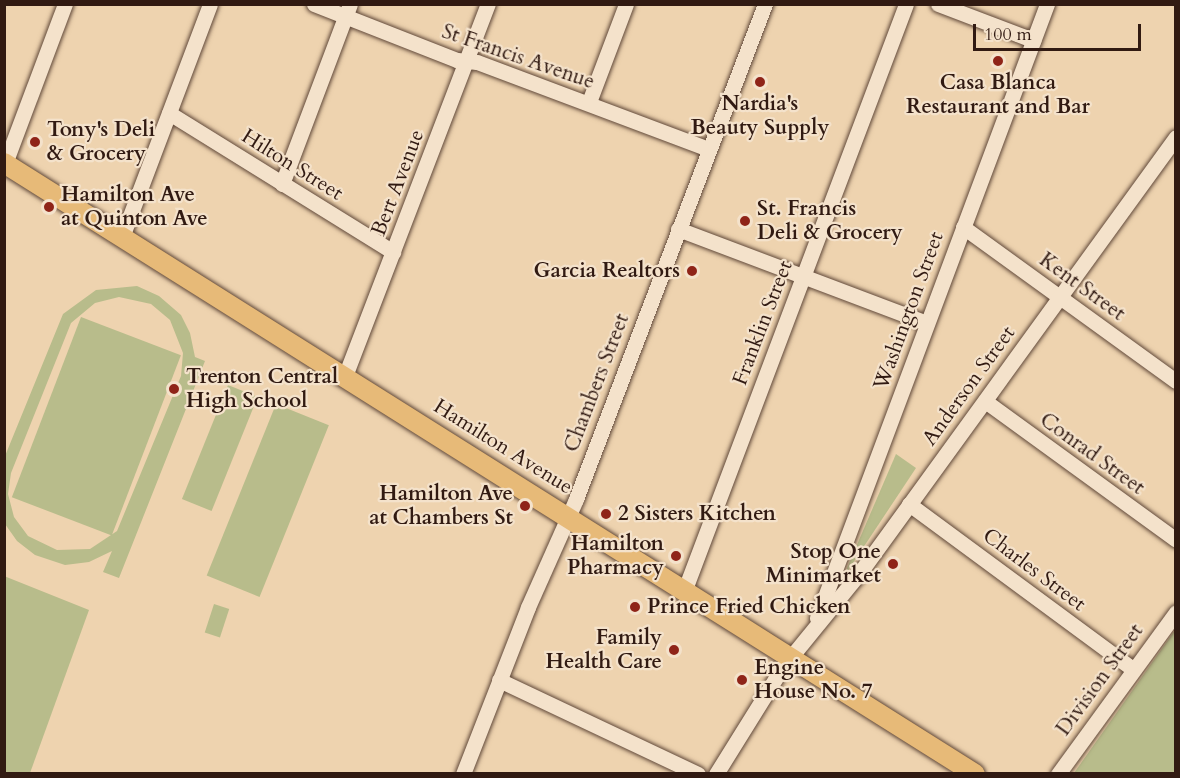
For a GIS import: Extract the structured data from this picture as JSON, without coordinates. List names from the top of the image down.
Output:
{
  "streets": {
    "main road": ["Hamilton Avenue"],
    "street": [
      "St Francis Avenue",
      "Hilton Street",
      "Bert Avenue",
      "Kent Street",
      "Washington Street",
      "Franklin Street",
      "Chambers Street",
      "Anderson Street",
      "Conrad Street",
      "Charles Street",
      "Division Street"
    ]
  },
  "crossings": [
    ["St Francis Avenue", "Bert Avenue"],
    ["St Francis Avenue", "Chambers Street"],
    ["Hilton Street", "Bert Avenue"],
    ["Bert Avenue", "Hamilton Avenue"],
    ["Kent Street", "Washington Street"],
    ["Kent Street", "Anderson Street"],
    ["Washington Street", "Anderson Street"],
    ["Franklin Street", "Hamilton Avenue"],
    ["Chambers Street", "Hamilton Avenue"],
    ["Anderson Street", "Hamilton Avenue"],
    ["Anderson Street", "Conrad Street"],
    ["Anderson Street", "Charles Street"],
    ["Charles Street", "Division Street"]
  ],
  "places": [
    "Casa Blanca Restaurant and Bar",
    "Nardia's Beauty Supply",
    "Tony's Deli & Grocery",
    "Hamilton Ave at Quinton Ave",
    "St. Francis Deli & Grocery",
    "Garcia Realtors",
    "Trenton Central High School",
    "Hamilton Ave at Chambers St",
    "2 Sisters Kitchen",
    "Hamilton Pharmacy",
    "Stop One Minimarket",
    "Prince Fried Chicken",
    "Family Health Care",
    "Engine House No. 7"
  ],
  "scale_bar": "100 m"
}
